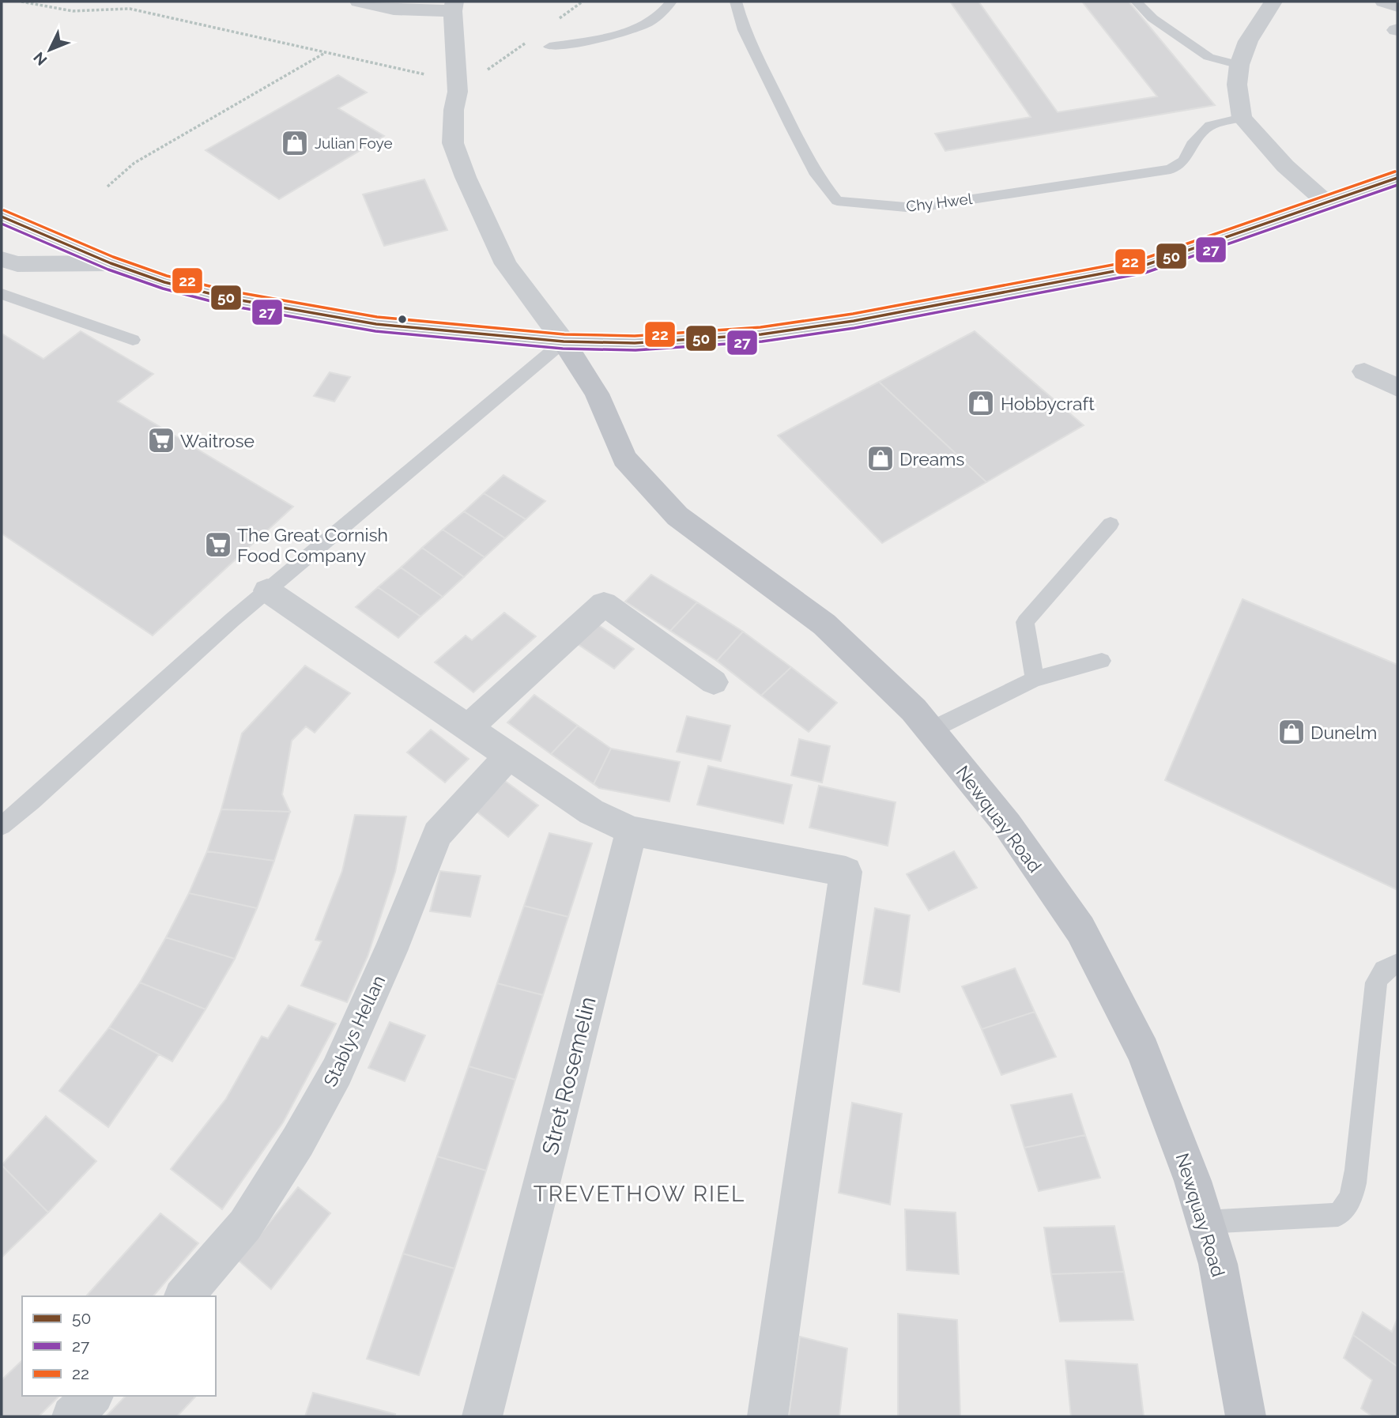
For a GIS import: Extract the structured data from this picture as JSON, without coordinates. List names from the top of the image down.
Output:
{
  "streets": {
    "highway": ["Newquay Road"],
    "street": ["Stablys Hellan", "Stret Rosemelin"],
    "lane": ["Chy Hwel"]
  },
  "districts": ["TREVETHOW RIEL"],
  "places": {
    "shop": [
      "Julian Foye",
      "Hobbycraft",
      "Dreams",
      "Dunelm"
    ],
    "supermarket": ["Waitrose", "The Great Cornish Food Company"]
  },
  "lines": ["transit line 22", "transit line 50", "transit line 27"],
  "legend": ["50", "27", "22"],
  "north": "bottom left"
}
